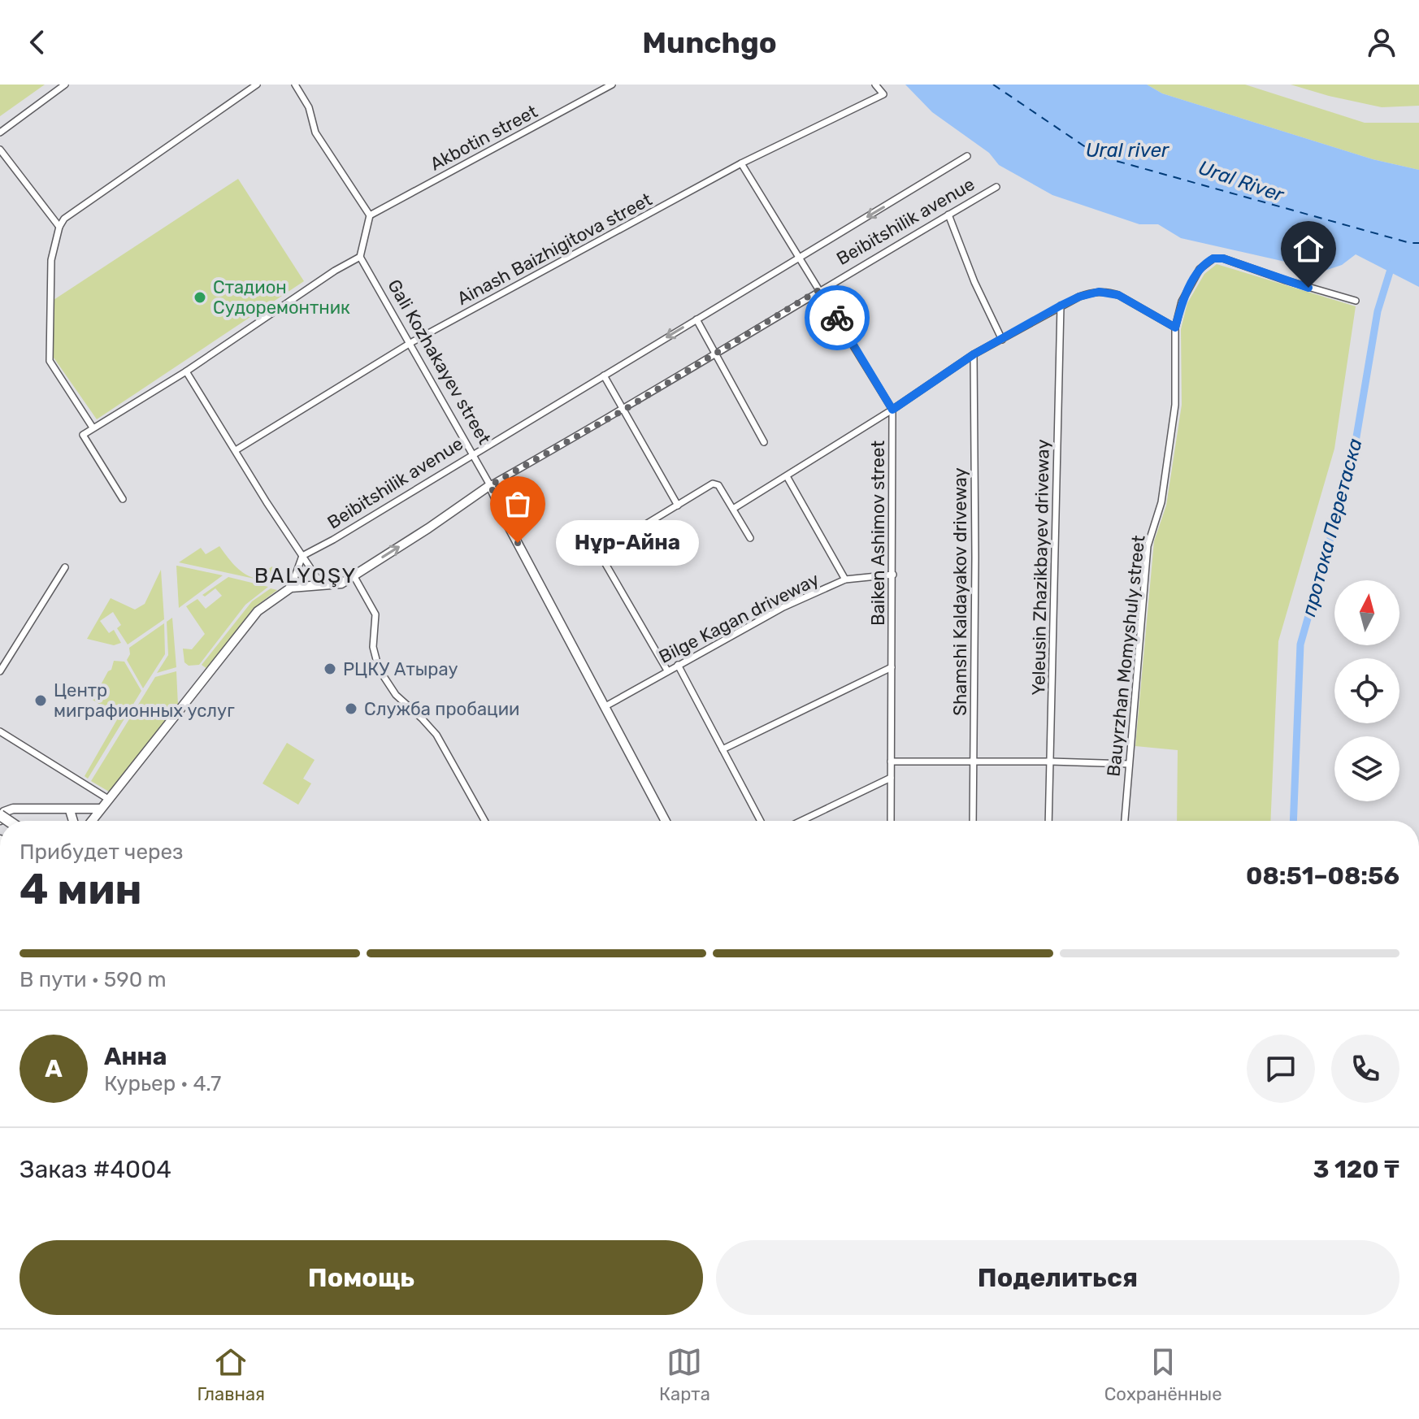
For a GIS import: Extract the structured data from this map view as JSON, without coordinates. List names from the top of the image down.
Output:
{
  "streets": {
    "street": [
      "Akbotin street",
      "Beibitshilik avenue",
      "Ainash Baizhigitova street",
      "Gali Kozhakayev street",
      "Baiken Ashimov street",
      "Yeleusin Zhazikbayev driveway",
      "Shamshi Kaldayakov driveway",
      "Bilge Kagan driveway",
      "Bauyrzhan Momyshuly street"
    ]
  },
  "crossings": [
    ["Beibitshilik avenue", "Gali Kozhakayev street"],
    ["Ainash Baizhigitova street", "Gali Kozhakayev street"],
    ["Gali Kozhakayev street", "Bilge Kagan driveway"],
    ["Baiken Ashimov street", "Bilge Kagan driveway"]
  ],
  "districts": ["BALYQŞY"],
  "water": ["Ural river", "Ural River", "протока Перетаска"],
  "places": [
    "Стадион Судоремонтник",
    "Нұр-Айна",
    "РЦКУ Атырау",
    "Центр миграфионных услуг",
    "Служба пробации"
  ],
  "north": "top",
  "page": {
    "header": "Munchgo",
    "bubble": "Нұр-Айна",
    "heading": ["4 мин", "Прибудет через", "08:51–08:56"],
    "panel": [
      "Анна",
      "Курьер · 4.7",
      "Заказ #4004",
      "3 120 ₸"
    ],
    "bar": "В пути · 590 m",
    "round": "А",
    "buttons": ["Помощь", "Поделиться"],
    "tabs": ["Главная", "Карта", "Сохранённые"]
  }
}
